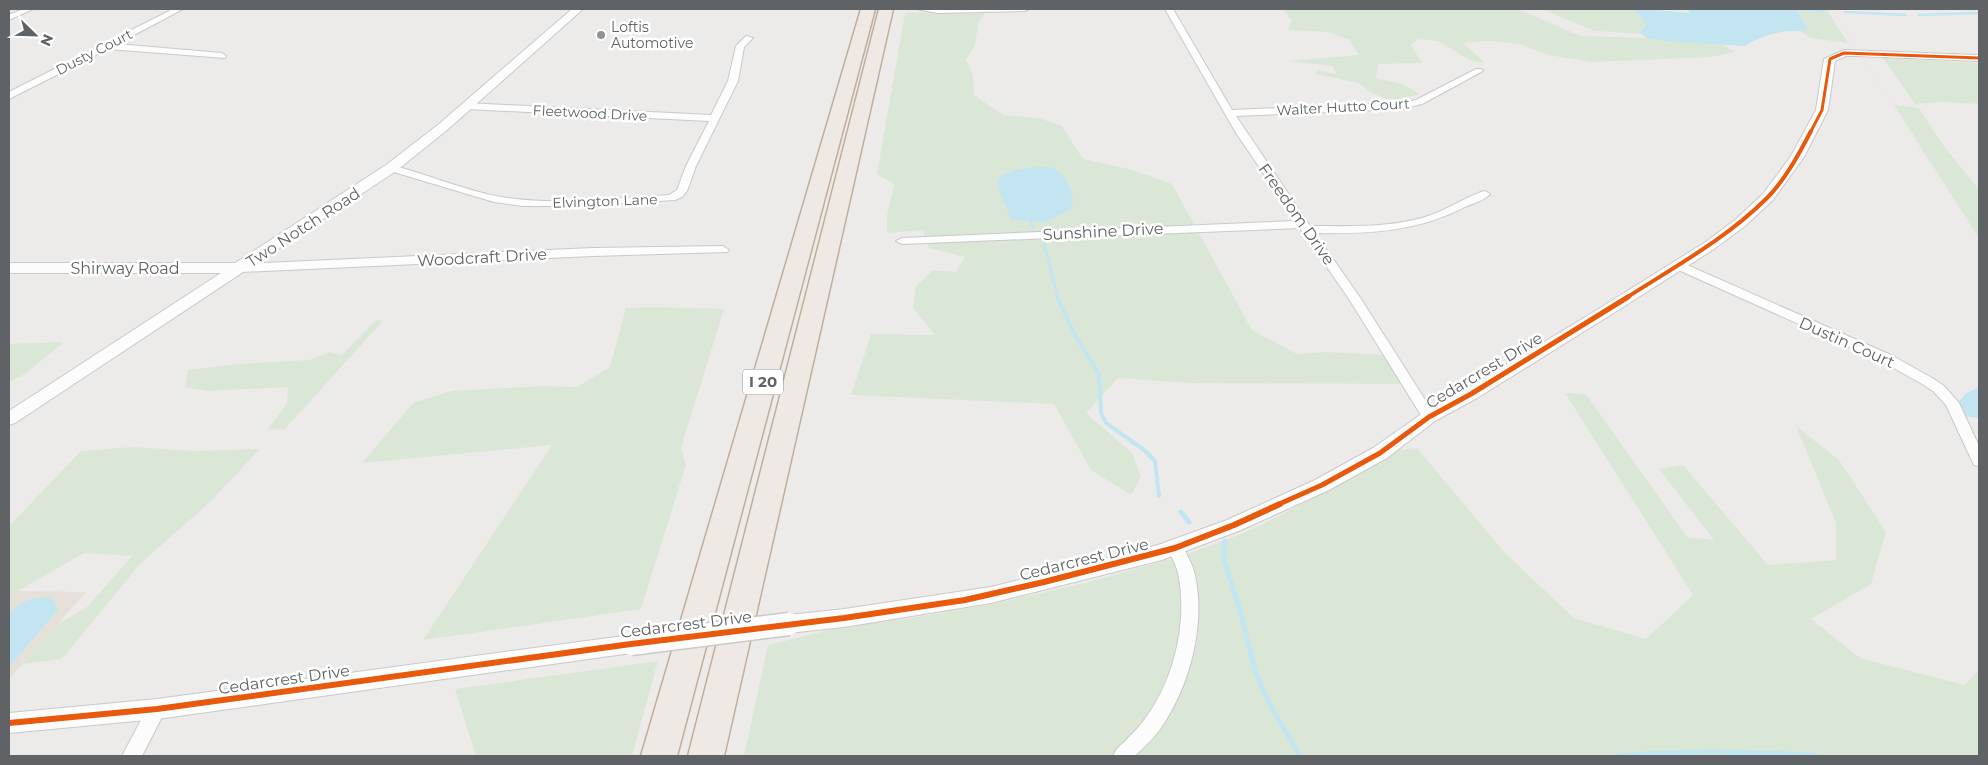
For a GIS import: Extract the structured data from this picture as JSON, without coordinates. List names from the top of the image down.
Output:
{
  "streets": {
    "highway": ["I 20"],
    "street": [
      "Dusty Court",
      "Walter Hutto Court",
      "Fleetwood Drive",
      "Elvington Lane",
      "Freedom Drive",
      "Two Notch Road",
      "Sunshine Drive",
      "Woodcraft Drive",
      "Shirway Road",
      "Dustin Court",
      "Cedarcrest Drive"
    ]
  },
  "crossings": [
    ["Walter Hutto Court", "Freedom Drive"],
    ["Fleetwood Drive", "Elvington Lane"],
    ["Fleetwood Drive", "Two Notch Road"],
    ["Elvington Lane", "Two Notch Road"],
    ["Freedom Drive", "Sunshine Drive"],
    ["Freedom Drive", "Cedarcrest Drive"],
    ["Two Notch Road", "Woodcraft Drive"],
    ["Two Notch Road", "Shirway Road"],
    ["Woodcraft Drive", "Shirway Road"],
    ["Dustin Court", "Cedarcrest Drive"]
  ],
  "places": ["Loftis Automotive"],
  "north": "bottom right"
}
